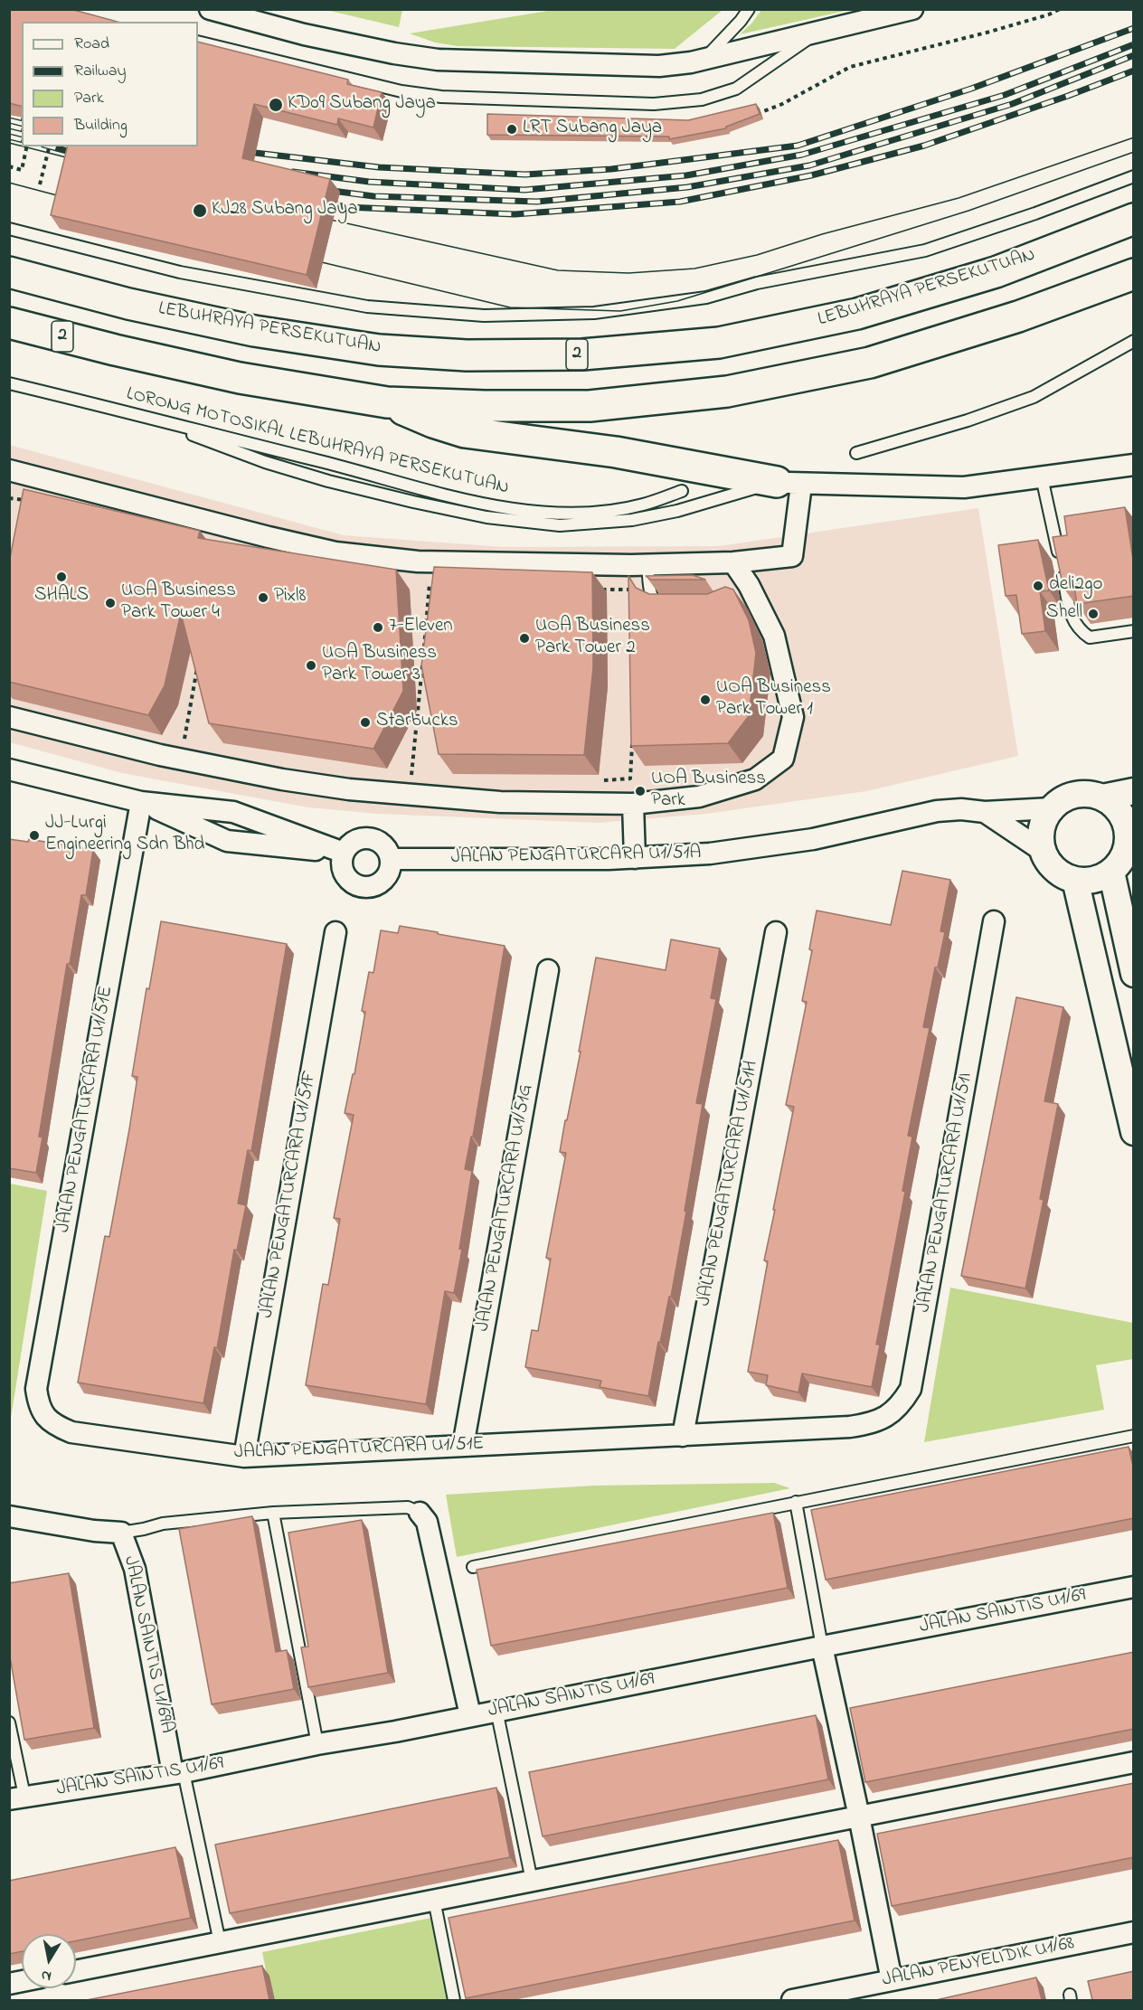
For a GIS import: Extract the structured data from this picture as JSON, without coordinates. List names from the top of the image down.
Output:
{
  "streets": {
    "highway": ["LEBUHRAYA PERSEKUTUAN", "2"],
    "street": [
      "JALAN PENGATURCARA U1/51A",
      "JALAN PENGATURCARA U1/51E",
      "JALAN PENGATURCARA U1/51H",
      "JALAN PENGATURCARA U1/51I",
      "JALAN PENGATURCARA U1/51F",
      "JALAN PENGATURCARA U1/51G",
      "JALAN SAINTIS U1/69",
      "JALAN SAINTIS U1/69A",
      "JALAN PENYELIDIK U1/68"
    ],
    "lane": ["LORONG MOTOSIKAL LEBUHRAYA PERSEKUTUAN"]
  },
  "crossings": [
    ["JALAN PENGATURCARA U1/51E", "JALAN PENGATURCARA U1/51H"],
    ["JALAN PENGATURCARA U1/51E", "JALAN PENGATURCARA U1/51I"],
    ["JALAN PENGATURCARA U1/51E", "JALAN PENGATURCARA U1/51F"],
    ["JALAN PENGATURCARA U1/51E", "JALAN PENGATURCARA U1/51G"],
    ["JALAN SAINTIS U1/69", "JALAN SAINTIS U1/69A"]
  ],
  "places": [
    "KD09 Subang Jaya",
    "LRT Subang Jaya",
    "KJ28 Subang Jaya",
    "SHALS",
    "deli2go",
    "Pixl8",
    "UOA Business Park Tower 4",
    "Shell",
    "7-Eleven",
    "UOA Business Park Tower 2",
    "UOA Business Park Tower 3",
    "UOA Business Park Tower 1",
    "Starbucks",
    "UOA Business Park",
    "JJ-Lurgi Engineering Sdn Bhd"
  ],
  "legend": [
    "Road",
    "Railway",
    "Park",
    "Building"
  ],
  "north": "bottom"
}
